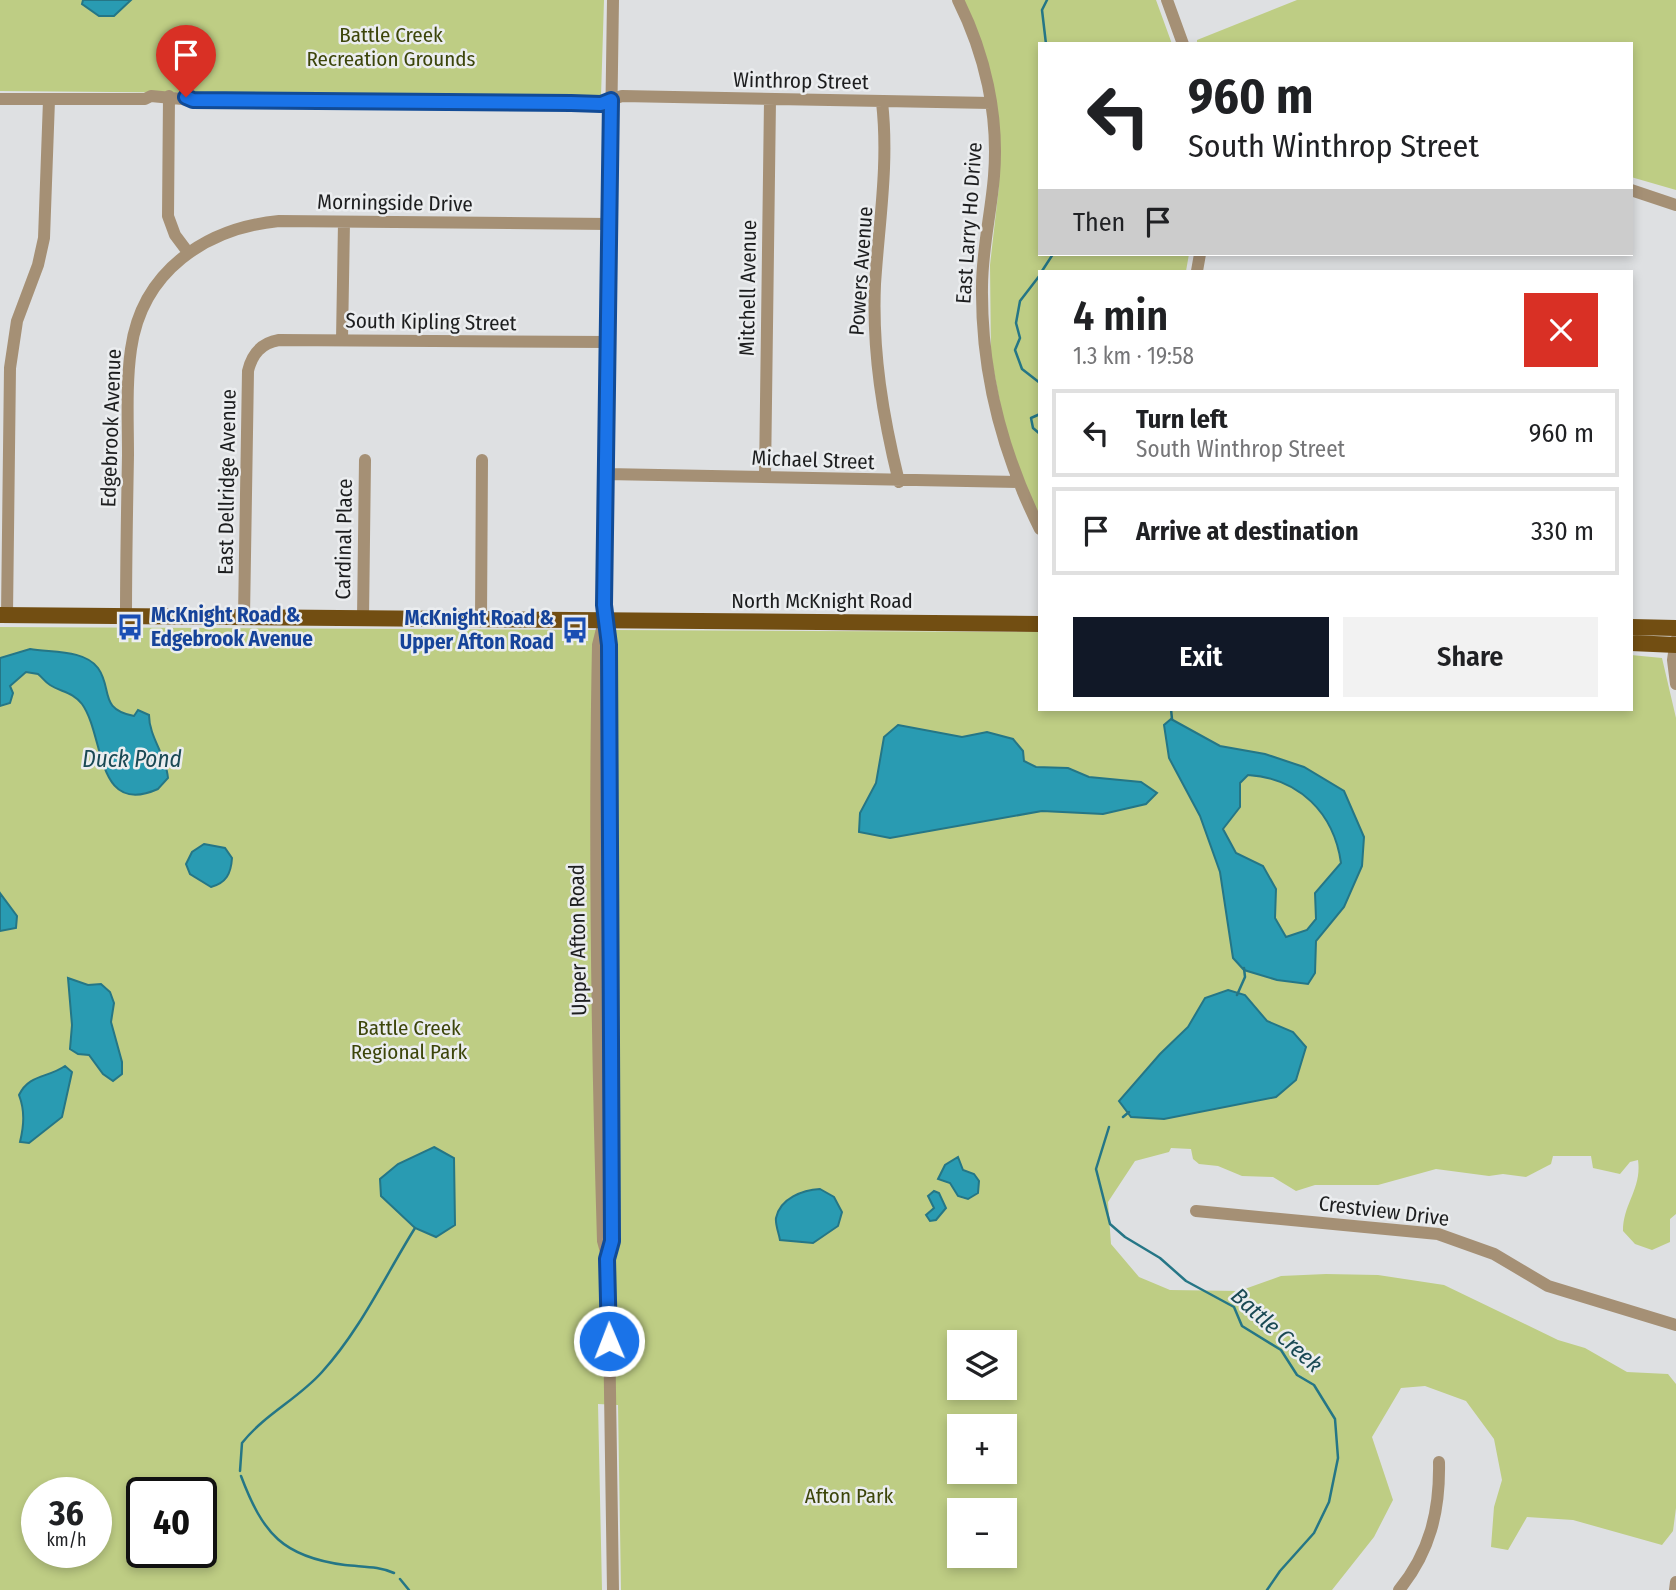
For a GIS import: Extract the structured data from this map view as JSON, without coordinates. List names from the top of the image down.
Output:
{
  "streets": {
    "main road": ["North McKnight Road"],
    "street": [
      "Winthrop Street",
      "Morningside Drive",
      "East Larry Ho Drive",
      "Powers Avenue",
      "Mitchell Avenue",
      "South Kipling Street",
      "Edgebrook Avenue",
      "Michael Street",
      "East Dellridge Avenue",
      "Cardinal Place",
      "Upper Afton Road",
      "Crestview Drive"
    ]
  },
  "crossings": [
    ["Winthrop Street", "East Larry Ho Drive"],
    ["Winthrop Street", "Powers Avenue"],
    ["Winthrop Street", "Mitchell Avenue"],
    ["Winthrop Street", "Upper Afton Road"],
    ["Morningside Drive", "Edgebrook Avenue"],
    ["Morningside Drive", "Upper Afton Road"],
    ["East Larry Ho Drive", "Michael Street"],
    ["Powers Avenue", "Michael Street"],
    ["Mitchell Avenue", "Michael Street"],
    ["South Kipling Street", "East Dellridge Avenue"],
    ["South Kipling Street", "Upper Afton Road"],
    ["Edgebrook Avenue", "North McKnight Road"],
    ["Michael Street", "Upper Afton Road"],
    ["East Dellridge Avenue", "North McKnight Road"],
    ["Cardinal Place", "North McKnight Road"],
    ["North McKnight Road", "Upper Afton Road"]
  ],
  "water": ["Duck Pond", "Battle Creek"],
  "parks": ["Battle Creek Recreation Grounds", "Battle Creek Regional Park", "Afton Park"],
  "places": {
    "bus stop": ["McKnight Road & Edgebrook Avenue", "McKnight Road & Upper Afton Road"]
  },
  "page": {
    "turn": ["960 m", "South Winthrop Street"],
    "then": "Then",
    "heading": ["4 min", "1.3 km · 19:58"],
    "list": [
      {
        "name": "Turn left",
        "note": "South Winthrop Street",
        "value": "960 m"
      },
      {
        "name": "Arrive at destination",
        "value": "330 m"
      }
    ],
    "buttons": ["Exit", "Share"],
    "map_buttons": ["+", "−"],
    "speed": "36 km/h",
    "limit": "40"
  }
}
